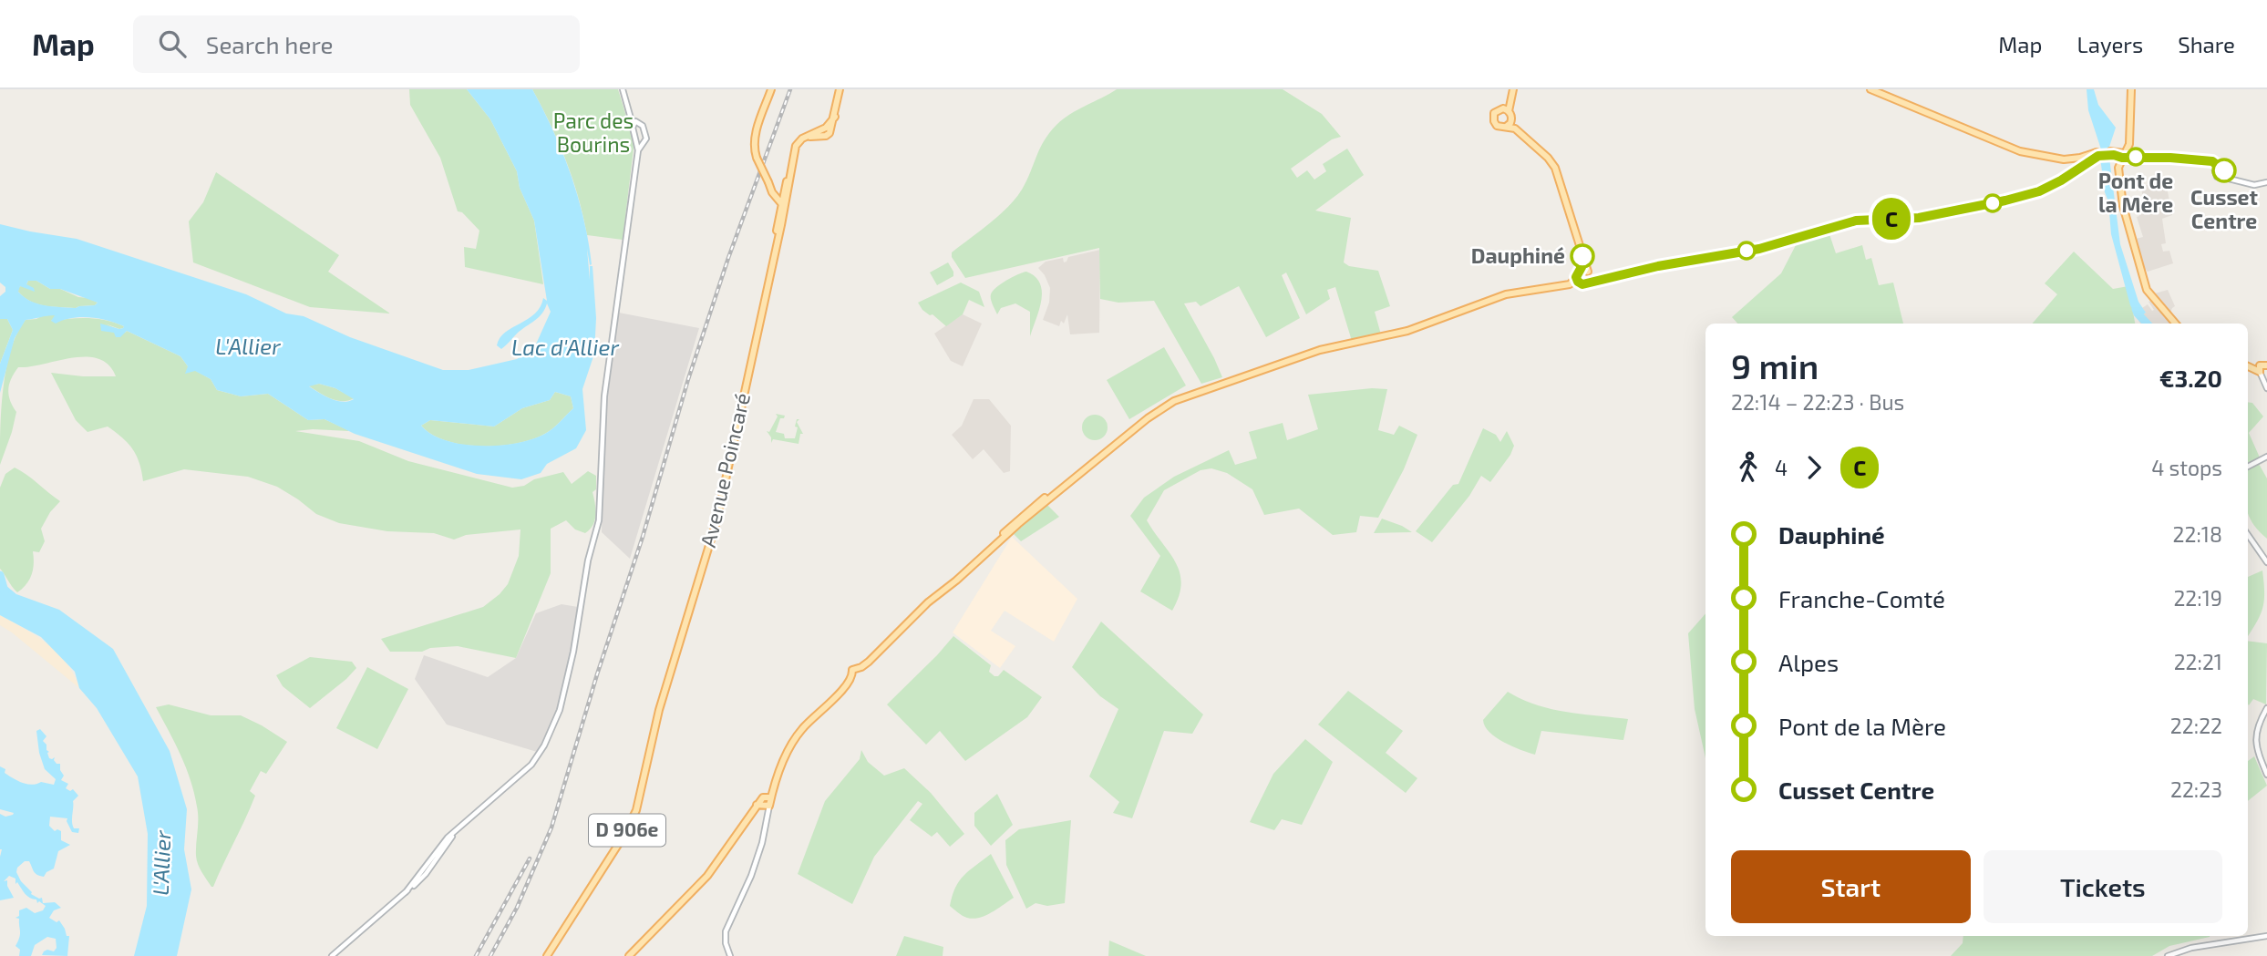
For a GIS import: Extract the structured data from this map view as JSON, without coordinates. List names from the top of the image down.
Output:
{
  "streets": {
    "main road": ["Avenue Poincaré", "D 906e"]
  },
  "water": ["L'Allier", "Lac d'Allier"],
  "parks": ["Parc des Bourins"],
  "places": ["Pont de la Mère", "Cusset Centre", "Dauphiné"],
  "lines": ["bus line C"],
  "page": {
    "header": "Map",
    "search": "Search here",
    "nav": ["Map", "Layers", "Share"],
    "on_map": "C",
    "heading": ["9 min", "22:14 – 22:23 · Bus", "€3.20"],
    "legs": ["4", "C", "4 stops"],
    "list": [
      {
        "name": "Dauphiné",
        "value": "22:18"
      },
      {
        "name": "Franche-Comté",
        "value": "22:19"
      },
      {
        "name": "Alpes",
        "value": "22:21"
      },
      {
        "name": "Pont de la Mère",
        "value": "22:22"
      },
      {
        "name": "Cusset Centre",
        "value": "22:23"
      }
    ],
    "buttons": ["Start", "Tickets"]
  }
}
